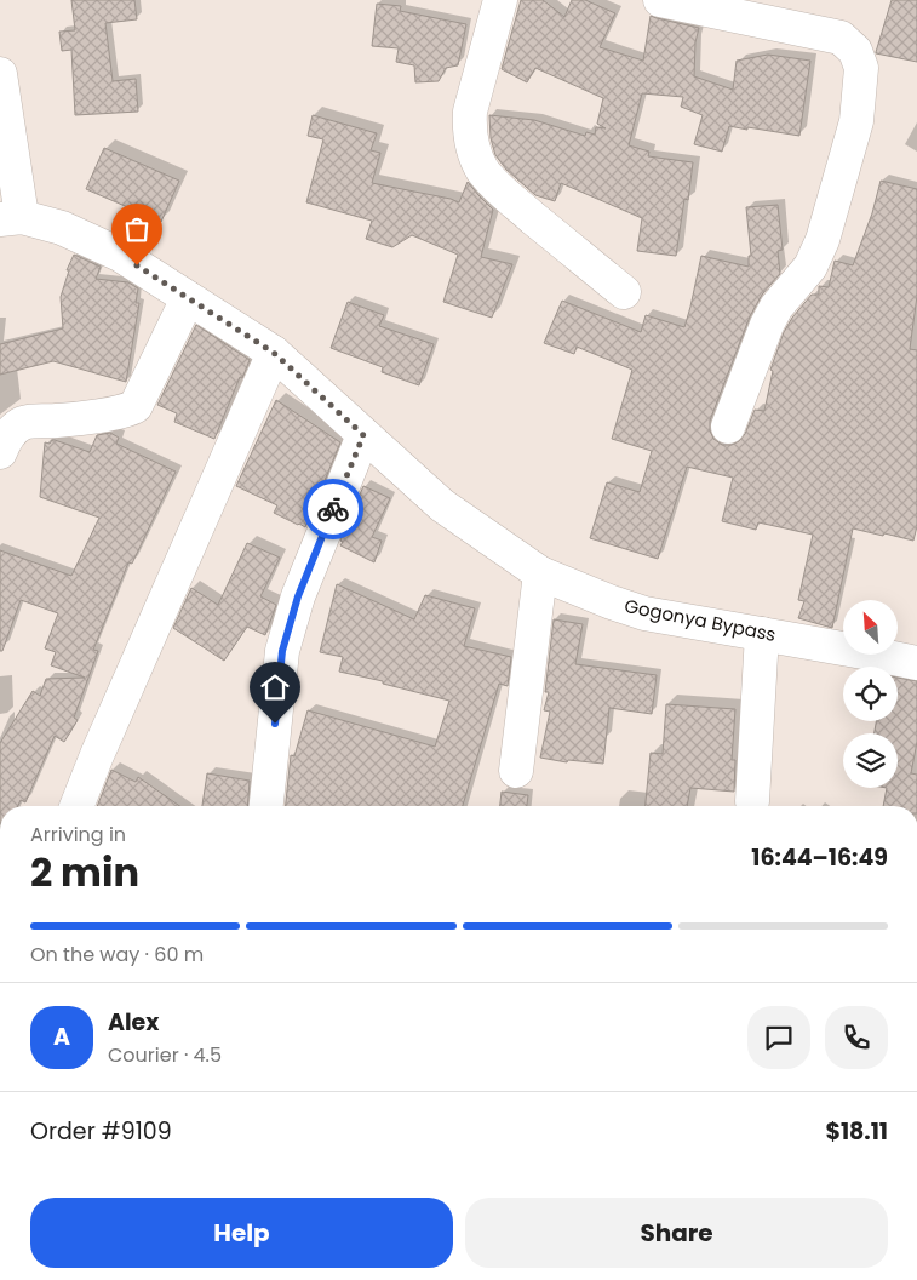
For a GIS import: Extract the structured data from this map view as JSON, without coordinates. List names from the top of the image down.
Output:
{
  "streets": {
    "street": ["Gogonya Bypass"]
  },
  "north": "top left",
  "page": {
    "heading": ["2 min", "Arriving in", "16:44–16:49"],
    "panel": [
      "Alex",
      "Courier · 4.5",
      "Order #9109",
      "$18.11"
    ],
    "bar": "On the way · 60 m",
    "round": "A",
    "buttons": ["Help", "Share"]
  }
}
